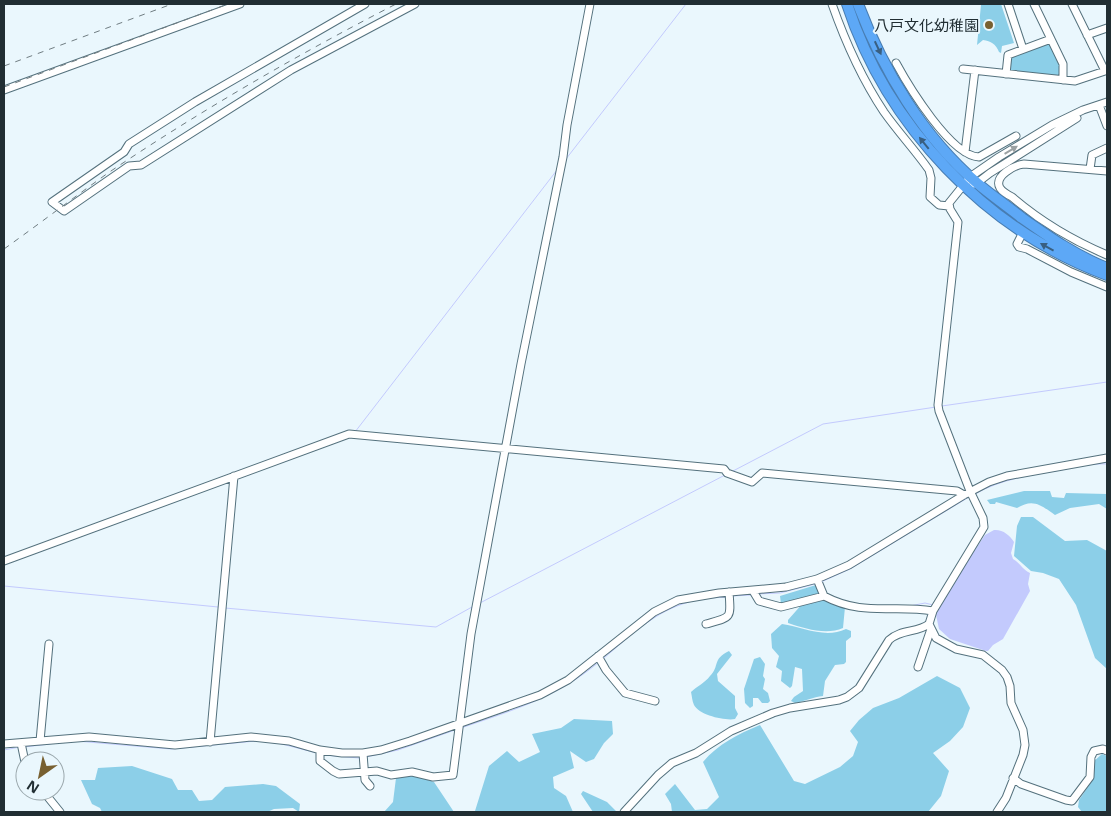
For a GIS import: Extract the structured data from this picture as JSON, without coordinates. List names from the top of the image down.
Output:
{
  "places": ["八戸文化幼稚園"],
  "north": "bottom left"
}
